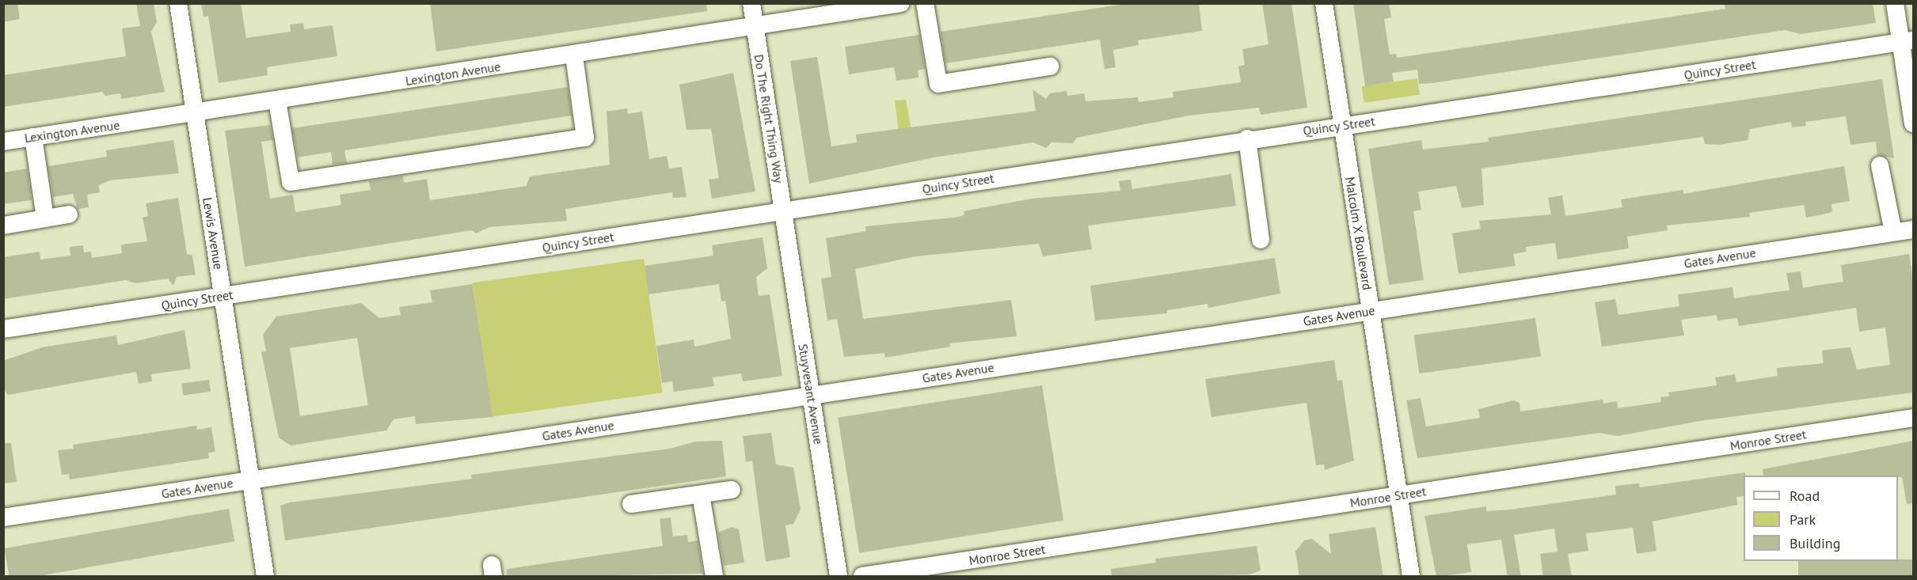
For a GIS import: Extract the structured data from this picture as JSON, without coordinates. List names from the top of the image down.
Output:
{
  "streets": {
    "street": [
      "Quincy Street",
      "Lexington Avenue",
      "Do The Right Thing Way",
      "Lewis Avenue",
      "Malcolm X Boulevard",
      "Gates Avenue",
      "Stuyvesant Avenue",
      "Monroe Street"
    ]
  },
  "crossings": [
    ["Quincy Street", "Do The Right Thing Way"],
    ["Quincy Street", "Lewis Avenue"],
    ["Quincy Street", "Malcolm X Boulevard"],
    ["Quincy Street", "Stuyvesant Avenue"],
    ["Lexington Avenue", "Do The Right Thing Way"],
    ["Lexington Avenue", "Lewis Avenue"],
    ["Do The Right Thing Way", "Stuyvesant Avenue"],
    ["Lewis Avenue", "Gates Avenue"],
    ["Malcolm X Boulevard", "Gates Avenue"],
    ["Malcolm X Boulevard", "Monroe Street"],
    ["Gates Avenue", "Stuyvesant Avenue"]
  ],
  "legend": ["Road", "Park", "Building"]
}
